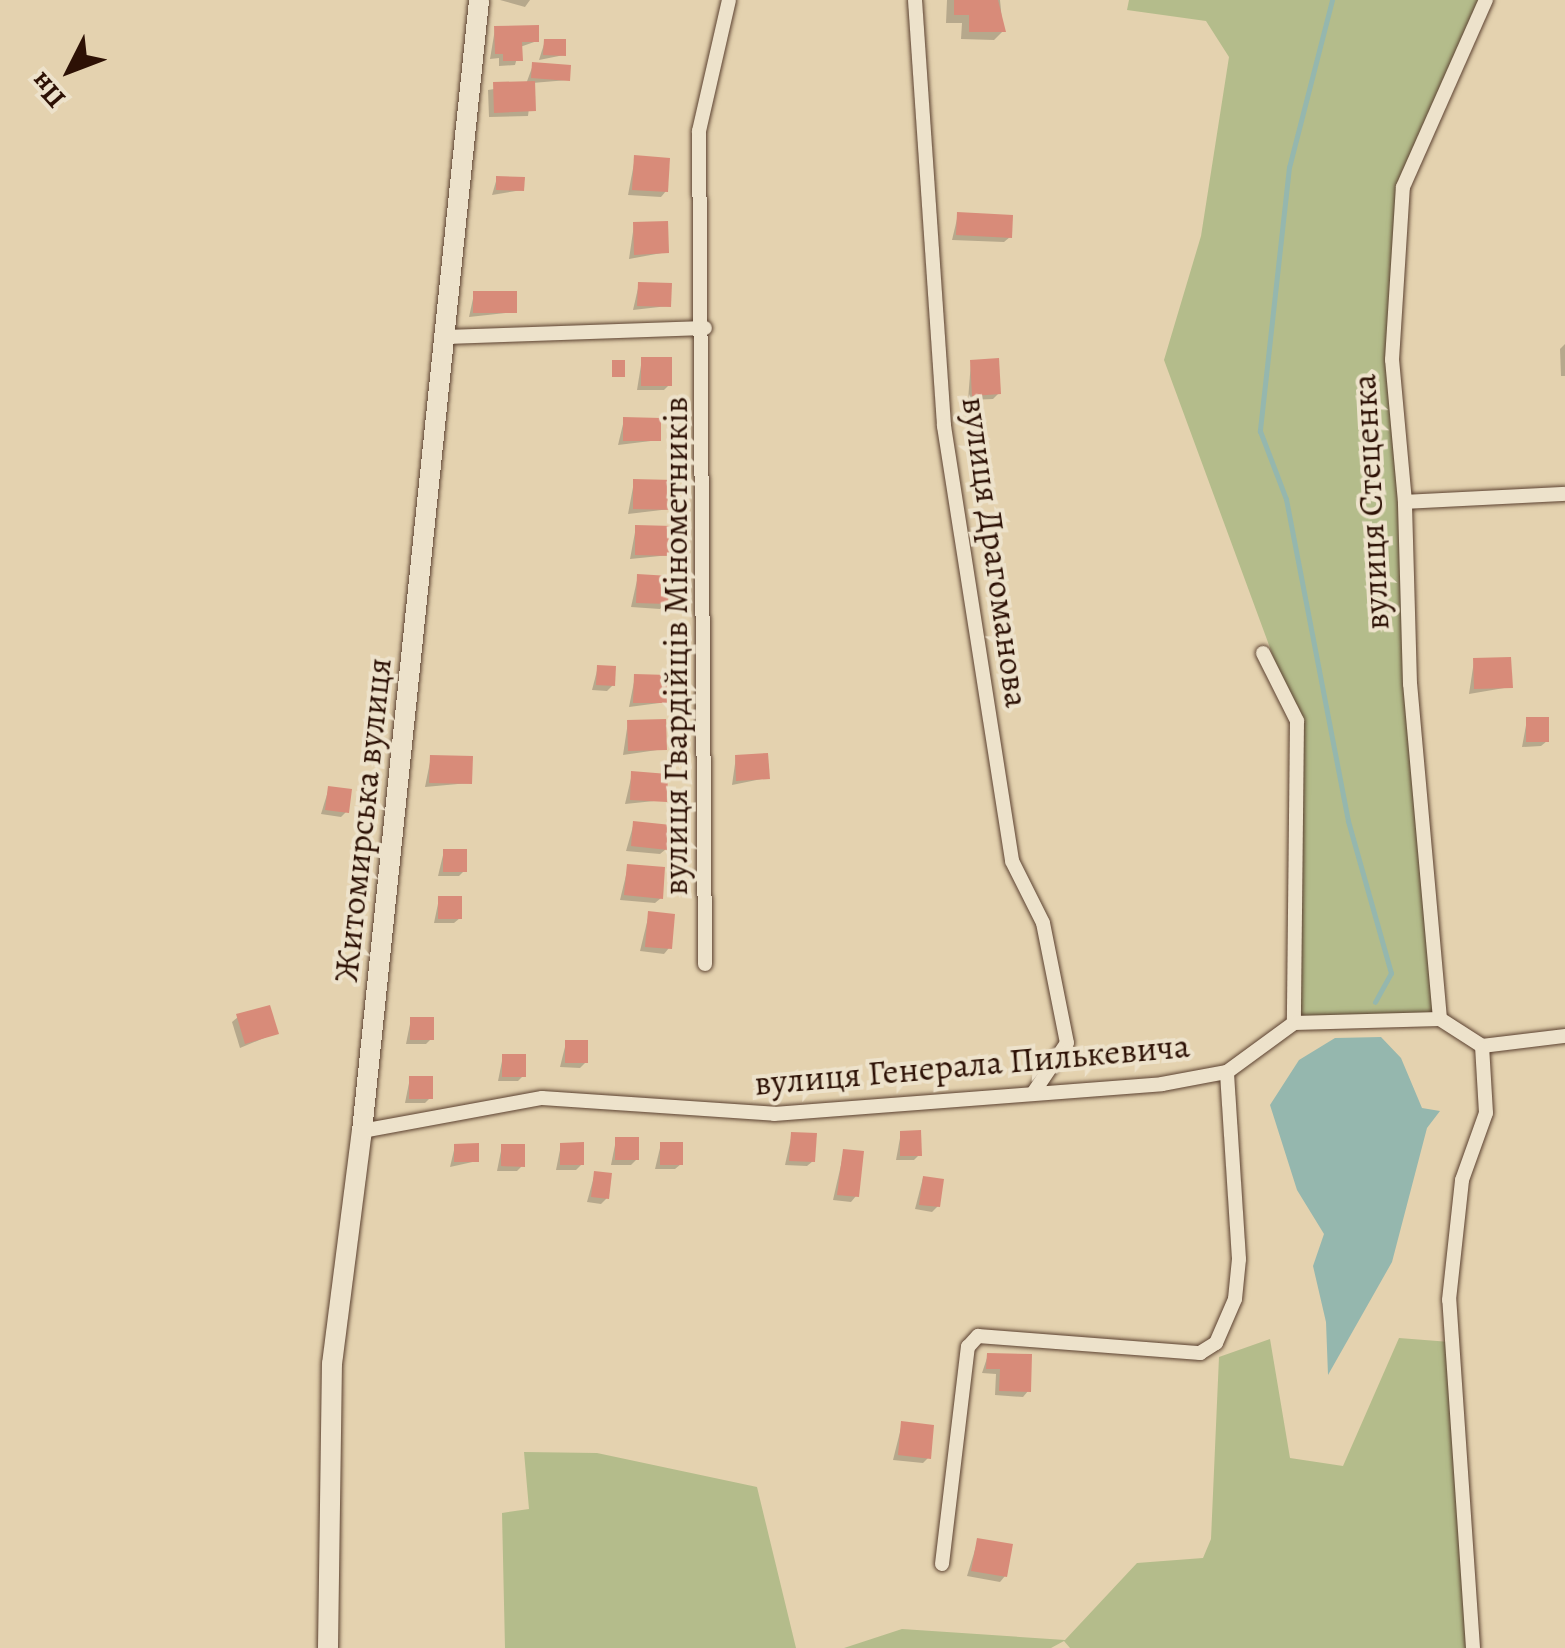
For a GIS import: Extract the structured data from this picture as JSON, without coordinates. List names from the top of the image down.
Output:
{
  "streets": {
    "main road": ["Житомирська вулиця"],
    "street": [
      "вулиця Стеценка",
      "вулиця Драгоманова",
      "вулиця Гвардійців Мінометників",
      "вулиця Генерала Пилькевича"
    ]
  },
  "crossings": [
    ["вулиця Драгоманова", "вулиця Генерала Пилькевича"],
    ["Житомирська вулиця", "вулиця Генерала Пилькевича"]
  ],
  "north": "bottom left"
}
